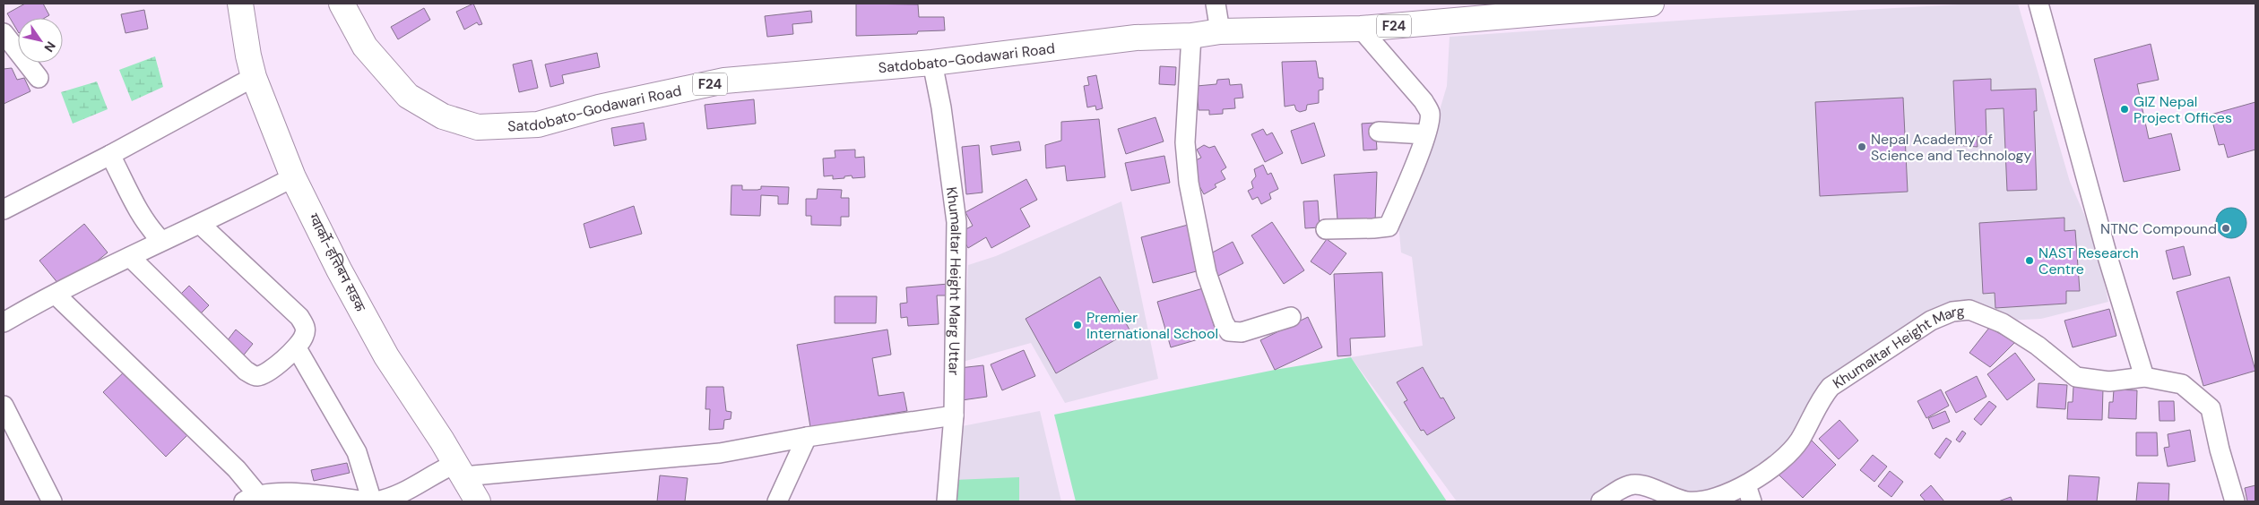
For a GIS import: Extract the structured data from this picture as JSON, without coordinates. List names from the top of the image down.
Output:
{
  "streets": {
    "main road": ["F24", "Satdobato-Godawari Road", "ग्वार्को-हत्तिबन सडक"],
    "street": ["Khumaltar Height Marg Uttar", "Khumaltar Height Marg"]
  },
  "crossings": [
    ["Satdobato-Godawari Road", "Khumaltar Height Marg Uttar"]
  ],
  "places": [
    "GIZ Nepal Project Offices",
    "Nepal Academy of Science and Technology",
    "NTNC Compound",
    "NAST Research Centre",
    "Premier International School"
  ],
  "north": "bottom right"
}
